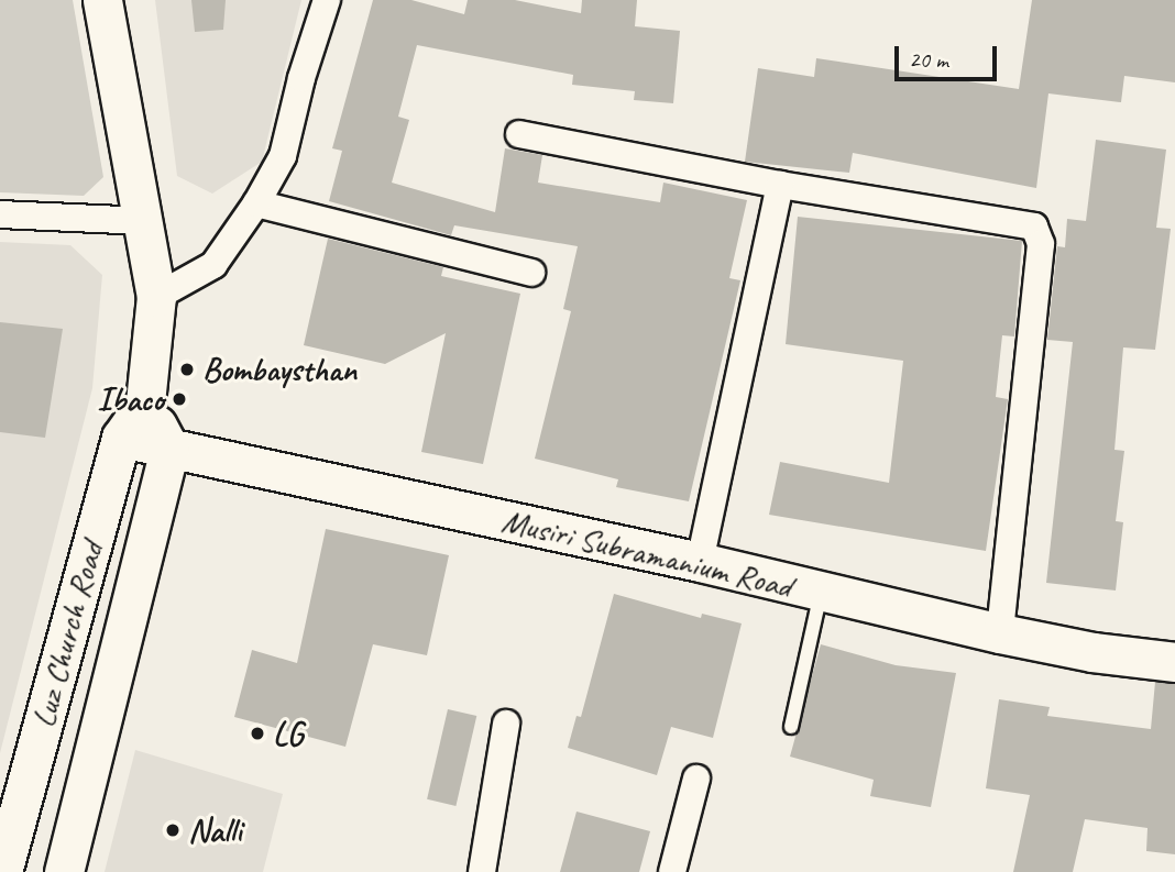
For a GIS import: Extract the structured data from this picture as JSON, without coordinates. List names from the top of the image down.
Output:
{
  "streets": {
    "main road": ["Musiri Subramanium Road", "Luz Church Road"]
  },
  "crossings": [
    ["Musiri Subramanium Road", "Luz Church Road"]
  ],
  "places": [
    "Bombaysthan",
    "Ibaco",
    "LG",
    "Nalli"
  ],
  "scale_bar": "20 m"
}
